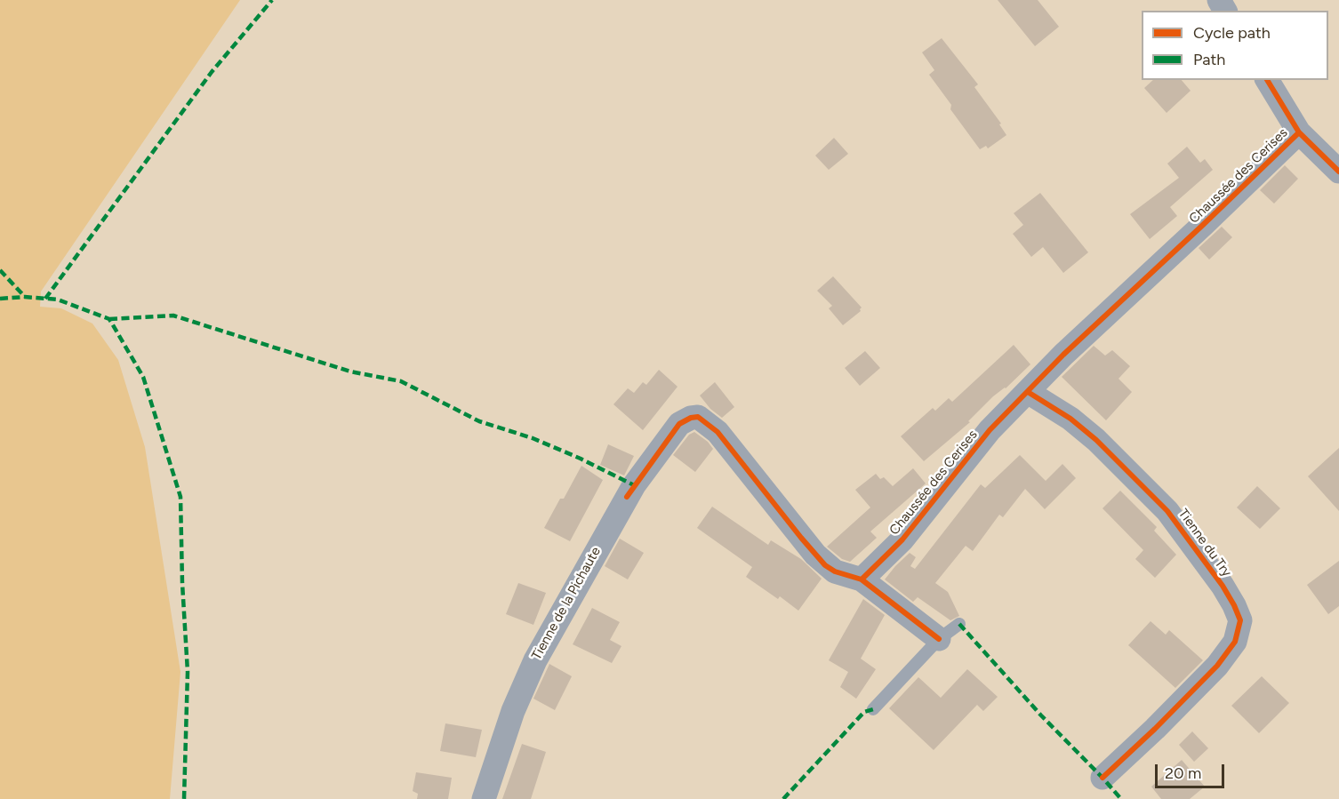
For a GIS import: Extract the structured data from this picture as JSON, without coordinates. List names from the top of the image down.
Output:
{
  "streets": {
    "street": ["Chaussée des Cerises", "Tienne du Try", "Tienne de la Pichaute"]
  },
  "crossings": [
    ["Chaussée des Cerises", "Tienne du Try"],
    ["Chaussée des Cerises", "Tienne de la Pichaute"]
  ],
  "legend": ["Cycle path", "Path"],
  "scale_bar": "20 m"
}
